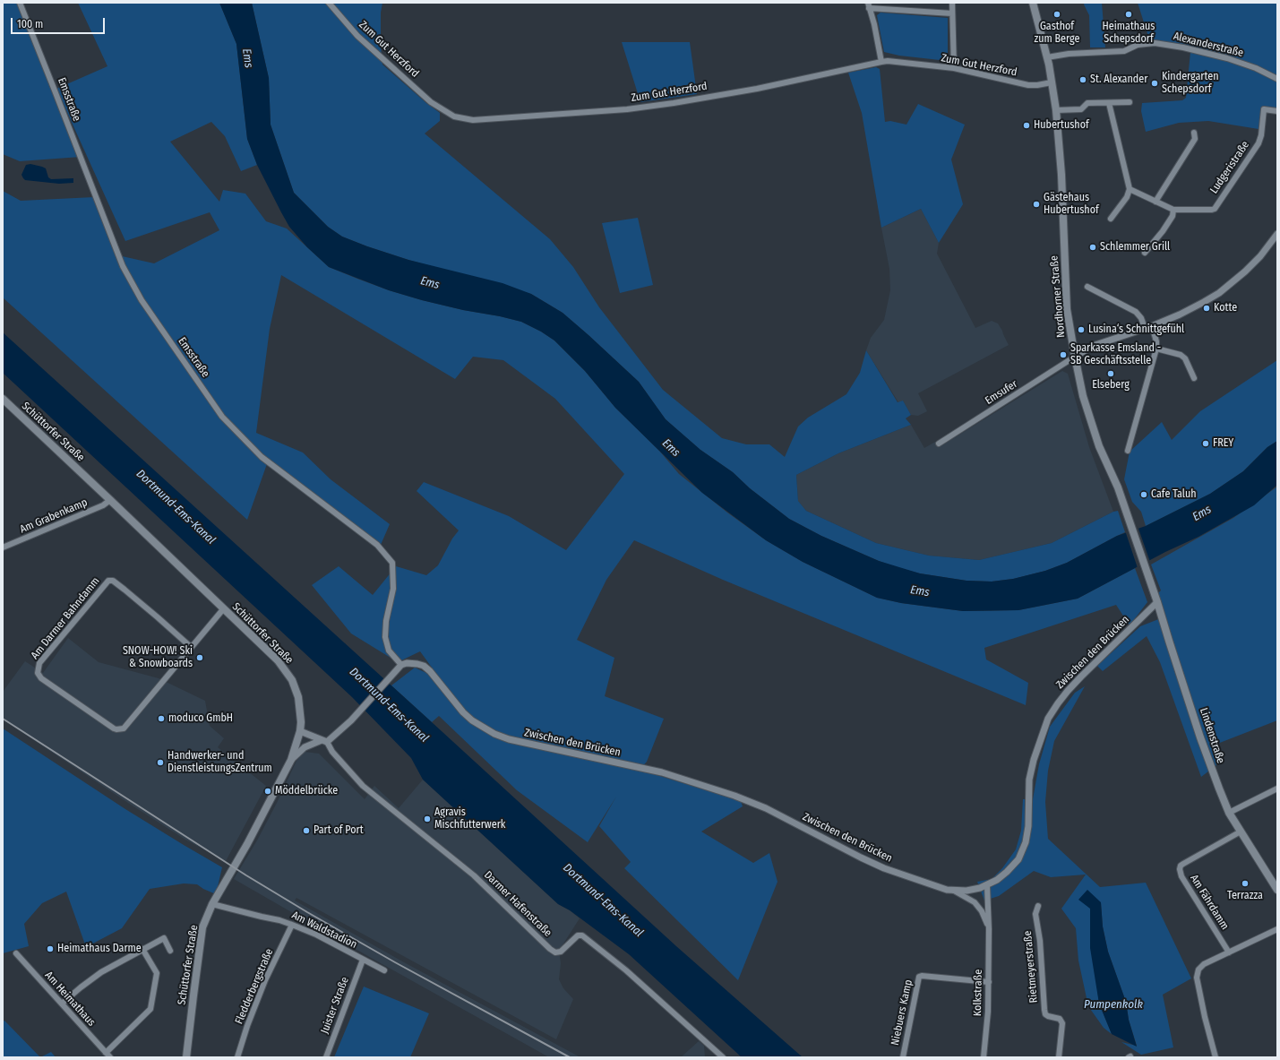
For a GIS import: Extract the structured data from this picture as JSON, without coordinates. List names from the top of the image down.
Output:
{
  "streets": {
    "main road": ["Nordhorner Straße", "Schüttorfer Straße", "Lindenstraße"],
    "street": [
      "Alexanderstraße",
      "Zum Gut Herzford",
      "Emsstraße",
      "Ludgeristraße",
      "Emsufer",
      "Am Grabenkamp",
      "Am Darmer Bahndamm",
      "Zwischen den Brücken",
      "Am Fährdamm",
      "Darmer Hafenstraße",
      "Am Waldstadion",
      "Rietmeyerstraße",
      "Fledderbergstraße",
      "Kolkstraße",
      "Am Heimathaus",
      "Juister Straße",
      "Niebuers Kamp"
    ]
  },
  "crossings": [
    ["Alexanderstraße", "Nordhorner Straße"],
    ["Zum Gut Herzford", "Nordhorner Straße"],
    ["Emsstraße", "Zwischen den Brücken"],
    ["Nordhorner Straße", "Emsufer"],
    ["Nordhorner Straße", "Lindenstraße"],
    ["Schüttorfer Straße", "Am Grabenkamp"],
    ["Schüttorfer Straße", "Am Darmer Bahndamm"],
    ["Schüttorfer Straße", "Am Waldstadion"],
    ["Zwischen den Brücken", "Lindenstraße"],
    ["Zwischen den Brücken", "Kolkstraße"],
    ["Lindenstraße", "Am Fährdamm"],
    ["Am Waldstadion", "Fledderbergstraße"],
    ["Am Waldstadion", "Juister Straße"],
    ["Kolkstraße", "Niebuers Kamp"]
  ],
  "water": ["Ems", "Dortmund-Ems-Kanal", "Pumpenkolk"],
  "places": [
    "Gasthof zum Berge",
    "Heimathaus Schepsdorf",
    "St. Alexander",
    "Kindergarten Schepsdorf",
    "Hubertushof",
    "Gästehaus Hubertushof",
    "Schlemmer Grill",
    "Kotte",
    "Lusina‘s Schnittgefühl",
    "Sparkasse Emsland - SB Geschäftsstelle",
    "Elseberg",
    "FREY",
    "Cafe Taluh",
    "SNOW-HOW! Ski & Snowboards",
    "moduco GmbH",
    "Handwerker- und DienstleistungsZentrum",
    "Möddelbrücke",
    "Agravis Mischfutterwerk",
    "Part of Port",
    "Terrazza",
    "Heimathaus Darme"
  ],
  "scale_bar": "100 m"
}
